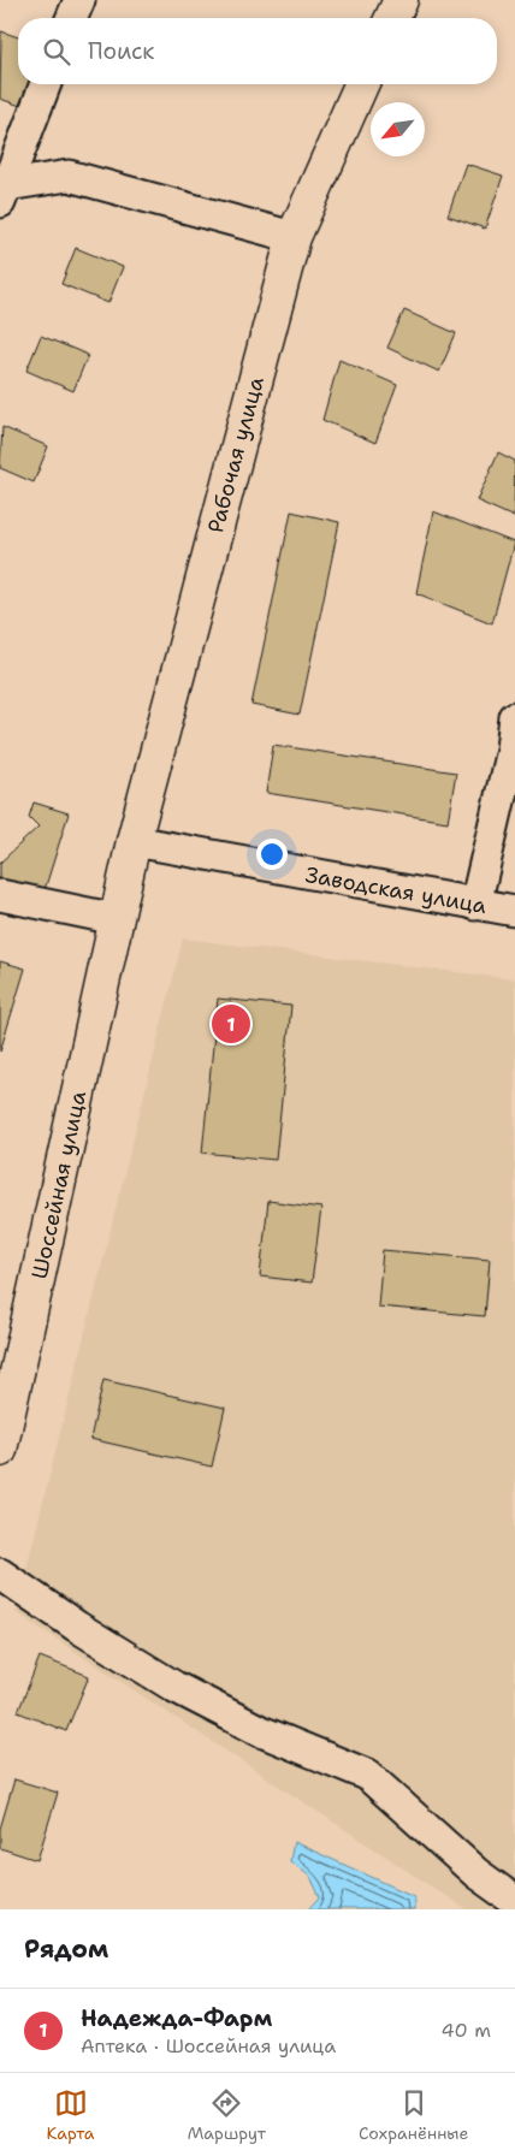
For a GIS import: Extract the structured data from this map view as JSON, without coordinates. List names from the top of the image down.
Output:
{
  "streets": {
    "main road": ["Рабочая улица", "Шоссейная улица"],
    "street": ["Заводская улица"]
  },
  "crossings": [
    ["Рабочая улица", "Заводская улица"],
    ["Рабочая улица", "Шоссейная улица"],
    ["Заводская улица", "Шоссейная улица"]
  ],
  "north": "bottom left",
  "page": {
    "search": "Поиск",
    "pins": "1",
    "heading": "Рядом",
    "list": [
      {
        "mark": "1",
        "name": "Надежда-Фарм",
        "note": "Аптека · Шоссейная улица",
        "value": "40 m"
      }
    ],
    "nav": ["Карта", "Маршрут", "Сохранённые"]
  }
}
